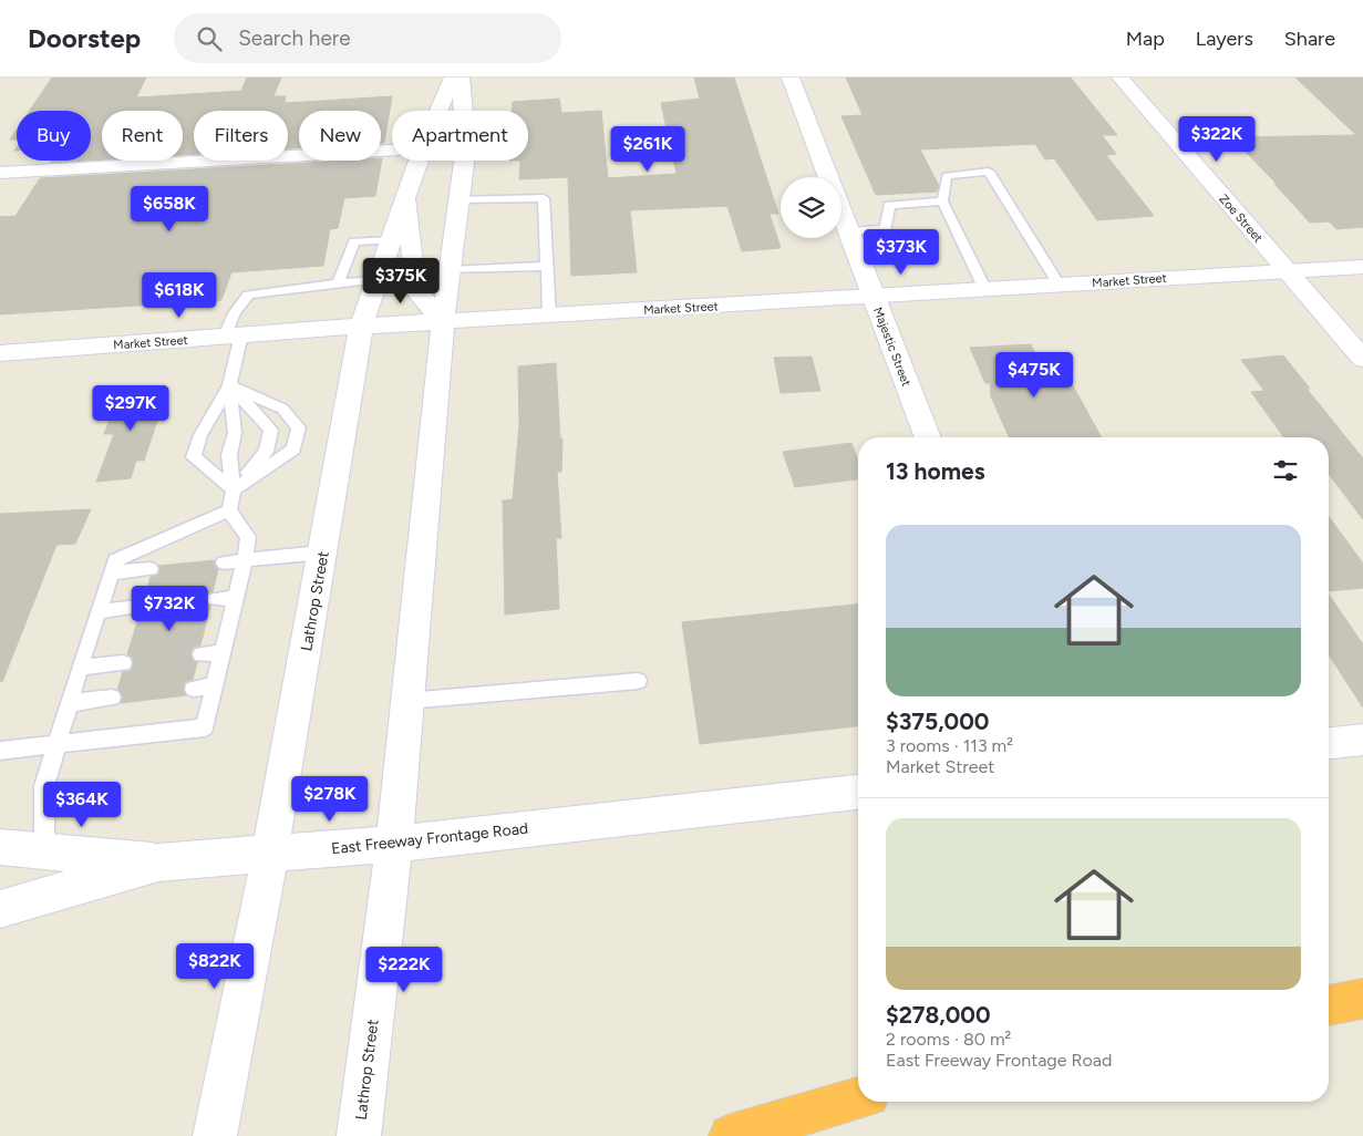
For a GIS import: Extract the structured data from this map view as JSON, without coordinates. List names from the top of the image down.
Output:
{
  "streets": {
    "street": [
      "Zoe Street",
      "Market Street",
      "Majestic Street",
      "Lathrop Street",
      "East Freeway Frontage Road"
    ]
  },
  "crossings": [
    ["Zoe Street", "Market Street"],
    ["Market Street", "Majestic Street"],
    ["Market Street", "Lathrop Street"],
    ["Lathrop Street", "East Freeway Frontage Road"]
  ],
  "page": {
    "header": "Doorstep",
    "search": "Search here",
    "nav": ["Map", "Layers", "Share"],
    "chip": [
      "Buy",
      "Rent",
      "Filters",
      "New",
      "Apartment"
    ],
    "price": [
      "$322K",
      "$261K",
      "$658K",
      "$373K",
      "$375K",
      "$618K",
      "$475K",
      "$297K",
      "$732K",
      "$278K",
      "$364K",
      "$822K",
      "$222K"
    ],
    "heading": "13 homes",
    "list": [
      {
        "name": "$375,000",
        "note": "3 rooms · 113 m² · Market Street"
      },
      {
        "name": "$278,000",
        "note": "2 rooms · 80 m² · East Freeway Frontage Road"
      }
    ]
  }
}
